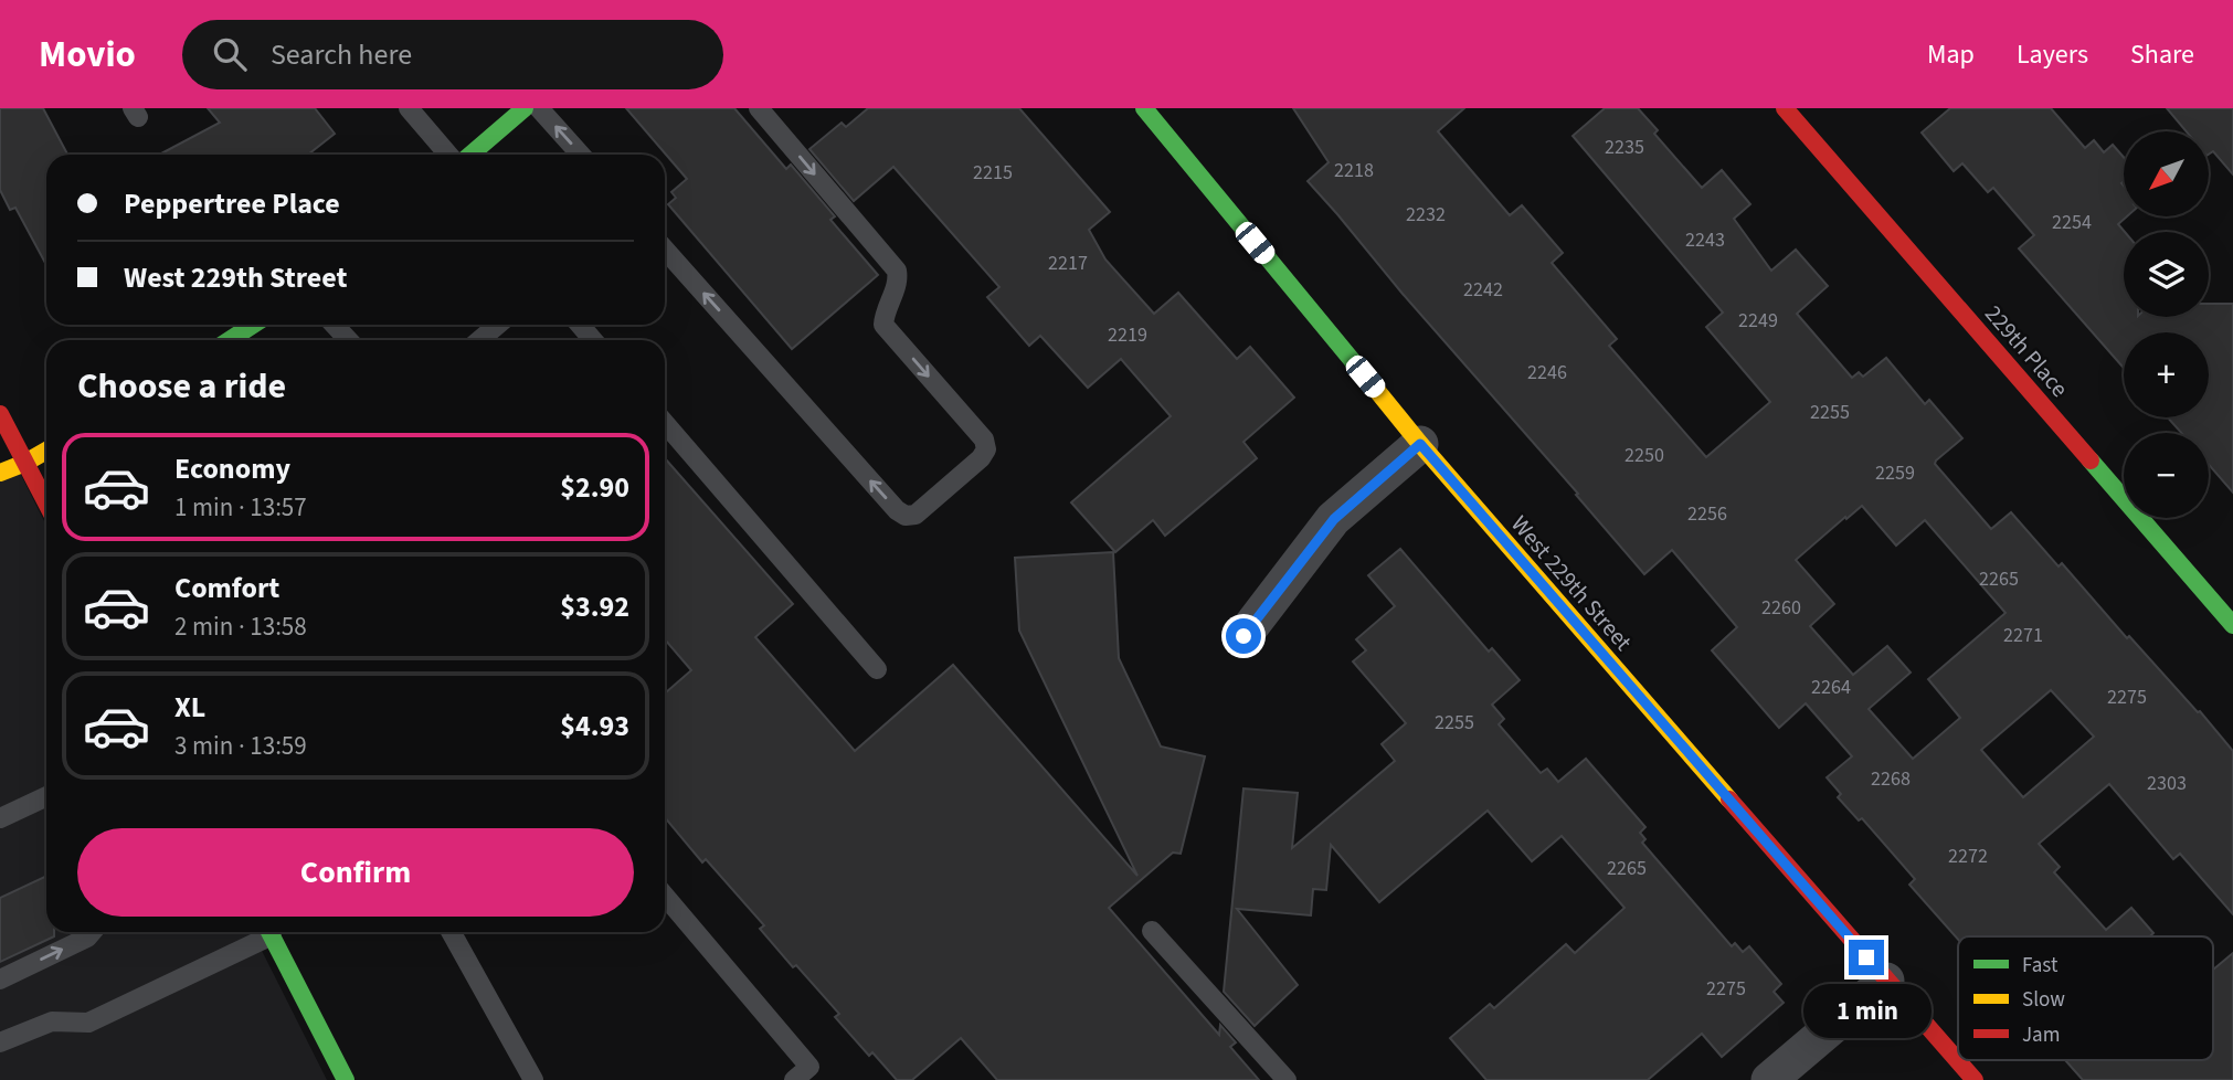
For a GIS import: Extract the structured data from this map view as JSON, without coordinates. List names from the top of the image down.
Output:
{
  "streets": {
    "street": ["229th Place", "West 229th Street"]
  },
  "house_numbers": [
    "2235",
    "2218",
    "2215",
    "2232",
    "2254",
    "2243",
    "2217",
    "2242",
    "2249",
    "2219",
    "2246",
    "2255",
    "2250",
    "2259",
    "2256",
    "2265",
    "2260",
    "2271",
    "2264",
    "2275",
    "2255",
    "2268",
    "2303",
    "2272",
    "2265",
    "2275"
  ],
  "legend": ["Fast", "Slow", "Jam"],
  "north": "bottom left",
  "page": {
    "header": "Movio",
    "search": "Search here",
    "nav": ["Map", "Layers", "Share"],
    "map_buttons": ["+", "−"],
    "banner": ["Peppertree Place", "West 229th Street"],
    "heading": "Choose a ride",
    "list": [
      {
        "name": "Economy",
        "note": "1 min · 13:57",
        "value": "$2.90"
      },
      {
        "name": "Comfort",
        "note": "2 min · 13:58",
        "value": "$3.92"
      },
      {
        "name": "XL",
        "note": "3 min · 13:59",
        "value": "$4.93"
      }
    ],
    "buttons": "Confirm",
    "bubble": "1 min"
  }
}
